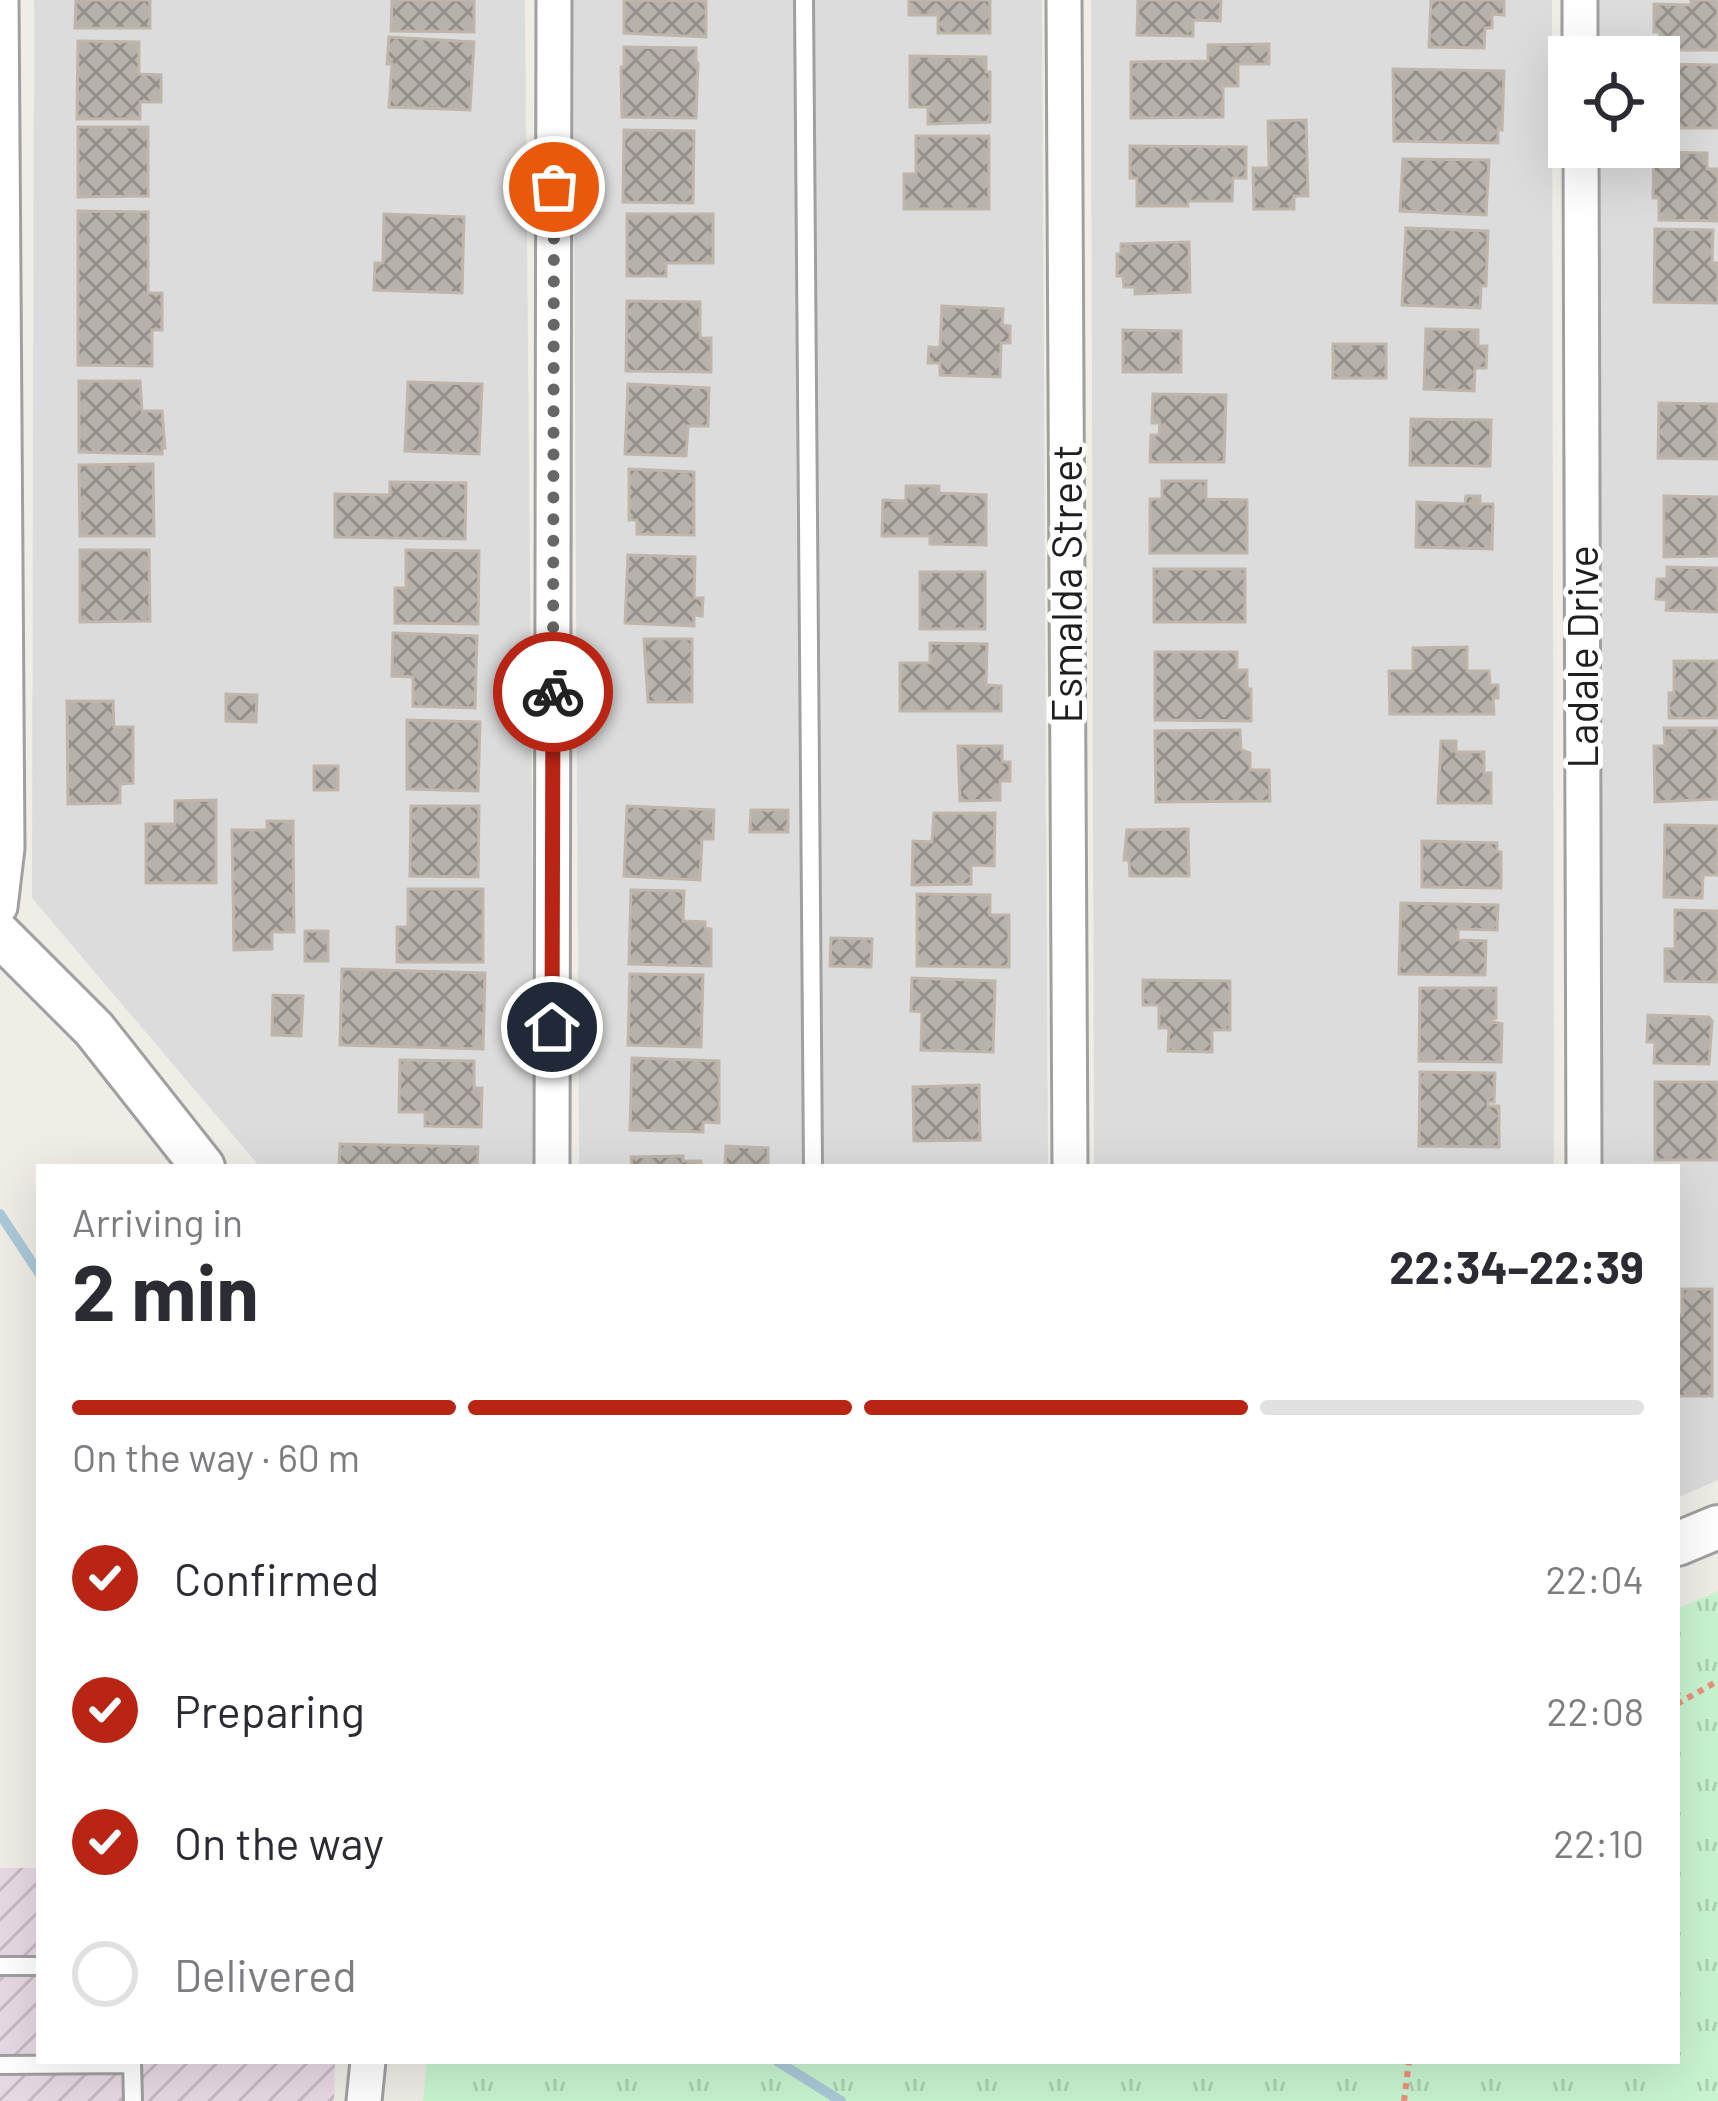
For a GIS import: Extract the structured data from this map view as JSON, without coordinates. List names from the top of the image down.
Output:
{
  "streets": {
    "street": ["Esmalda Street", "Ladale Drive"]
  },
  "page": {
    "heading": ["2 min", "Arriving in", "22:34–22:39"],
    "bar": "On the way · 60 m",
    "list": [
      ["Confirmed", "22:04"],
      ["Preparing", "22:08"],
      ["On the way", "22:10"],
      "Delivered"
    ]
  }
}
